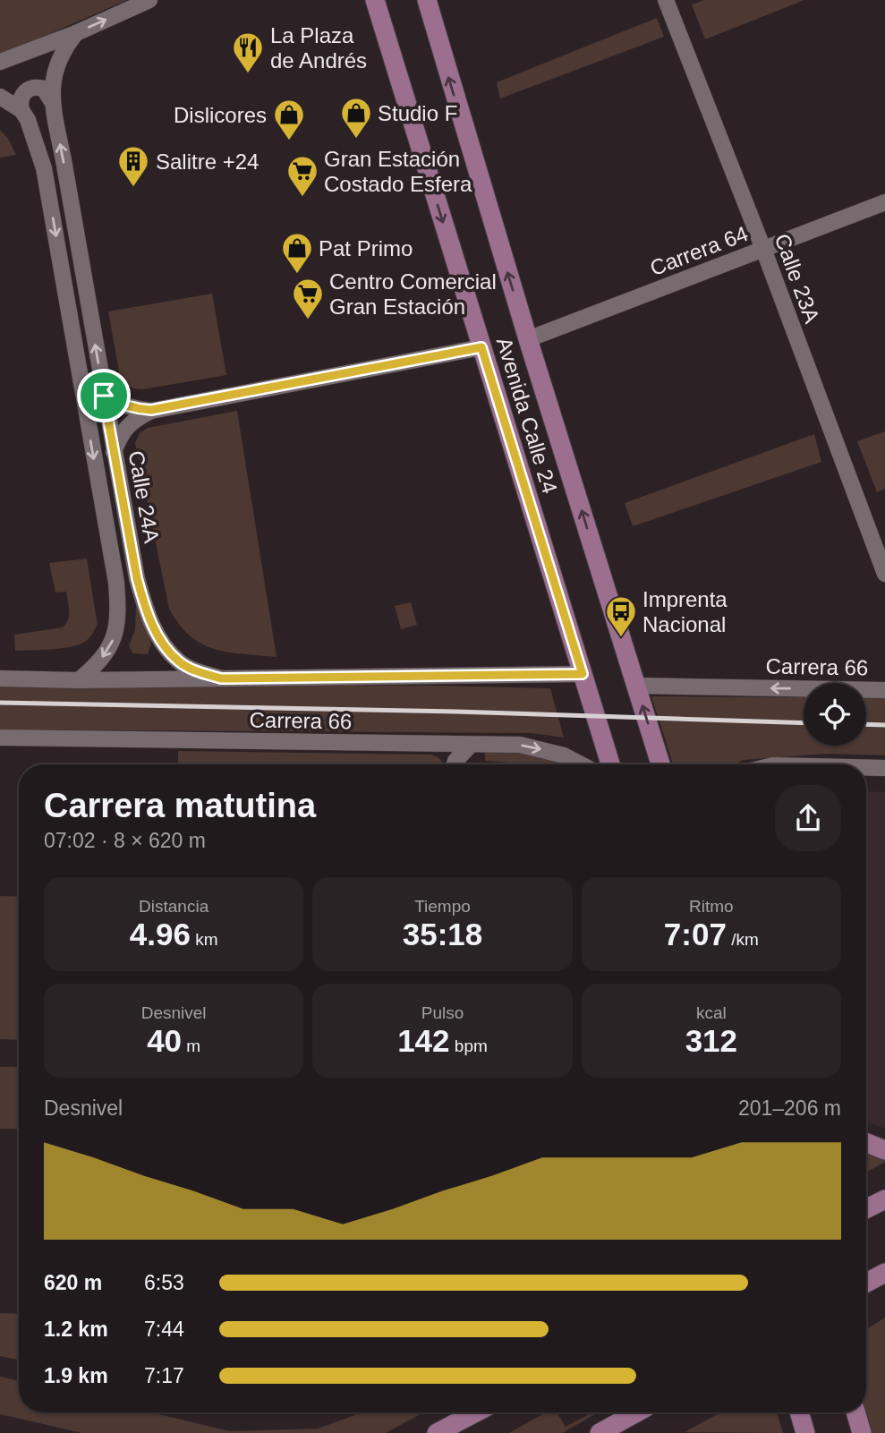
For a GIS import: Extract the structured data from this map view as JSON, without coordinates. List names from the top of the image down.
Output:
{
  "streets": {
    "main road": ["Avenida Calle 24"],
    "street": [
      "Carrera 64",
      "Calle 23A",
      "Calle 24A",
      "Carrera 66"
    ]
  },
  "crossings": [
    ["Carrera 64", "Calle 23A"],
    ["Carrera 64", "Avenida Calle 24"],
    ["Avenida Calle 24", "Carrera 66"],
    ["Calle 24A", "Carrera 66"]
  ],
  "places": {
    "restaurant": ["La Plaza de Andrés"],
    "shop": ["Studio F", "Dislicores", "Pat Primo"],
    "building": ["Salitre +24"],
    "supermarket": ["Gran Estación Costado Esfera", "Centro Comercial Gran Estación"],
    "bus stop": ["Imprenta Nacional"]
  },
  "page": {
    "heading": ["Carrera matutina", "07:02 · 8 × 620 m"],
    "stats": [
      ["Distancia", "4.96 km"],
      ["Tiempo", "35:18"],
      ["Ritmo", "7:07 /km"],
      ["Desnivel", "40 m"],
      ["Pulso", "142 bpm"],
      ["kcal", "312"]
    ],
    "chart": ["Desnivel", "201–206 m"],
    "list": [
      {
        "name": "620 m",
        "note": "6:53"
      },
      {
        "name": "1.2 km",
        "note": "7:44"
      },
      {
        "name": "1.9 km",
        "note": "7:17"
      }
    ]
  }
}
